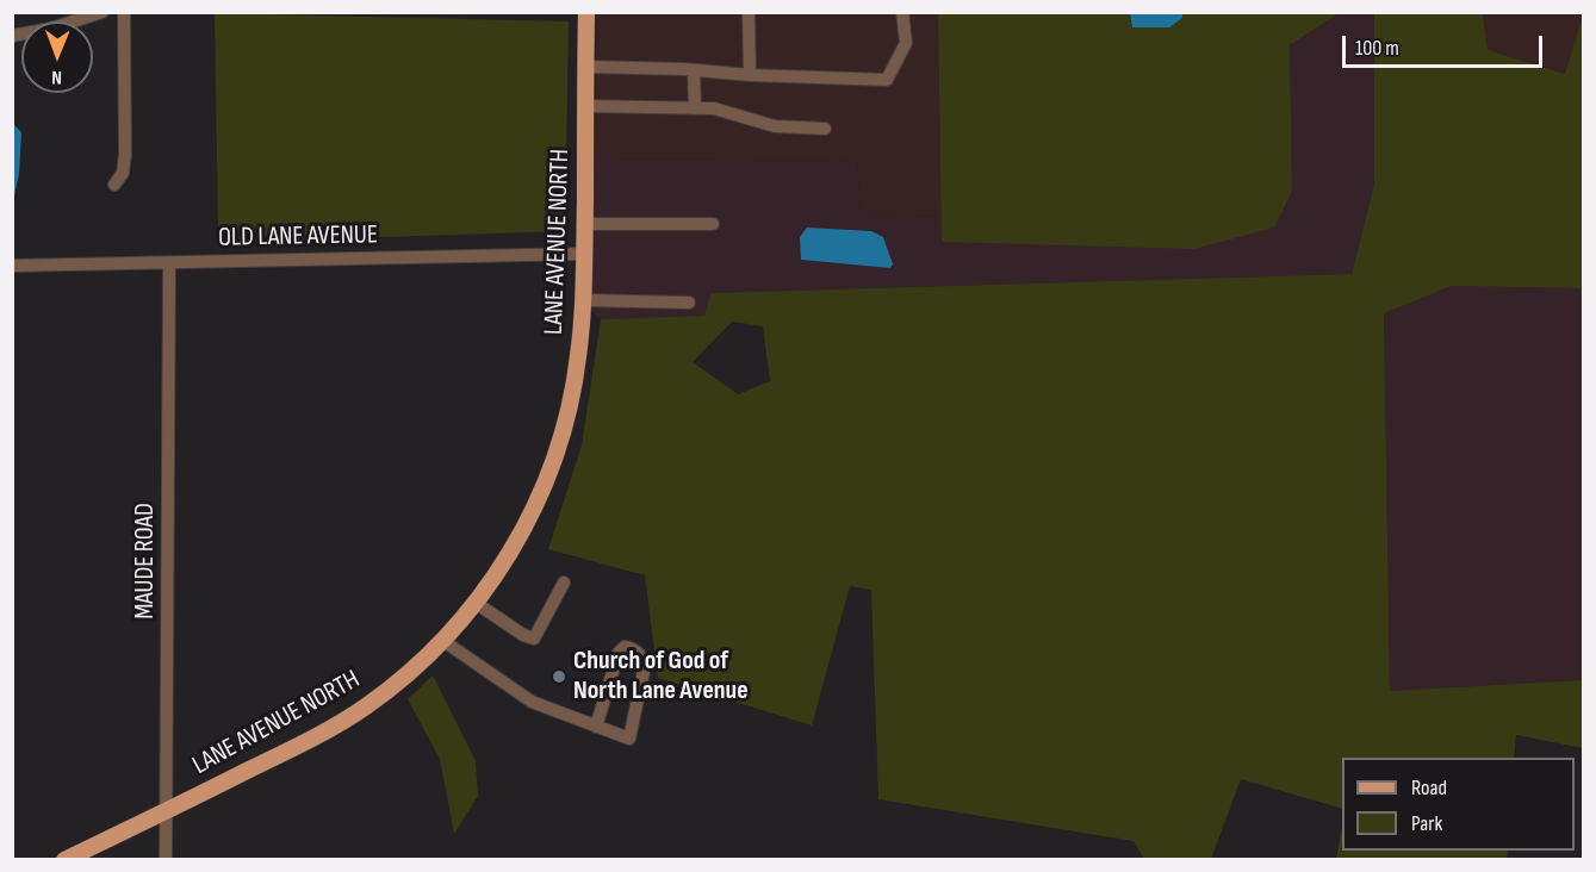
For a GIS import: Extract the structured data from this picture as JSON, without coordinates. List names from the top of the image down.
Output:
{
  "streets": {
    "main road": ["LANE AVENUE NORTH"],
    "street": ["OLD LANE AVENUE", "MAUDE ROAD"]
  },
  "crossings": [
    ["OLD LANE AVENUE", "LANE AVENUE NORTH"],
    ["OLD LANE AVENUE", "MAUDE ROAD"],
    ["LANE AVENUE NORTH", "MAUDE ROAD"]
  ],
  "places": ["Church of God of North Lane Avenue"],
  "legend": ["Road", "Park"],
  "scale_bar": "100 m",
  "north": "bottom"
}
